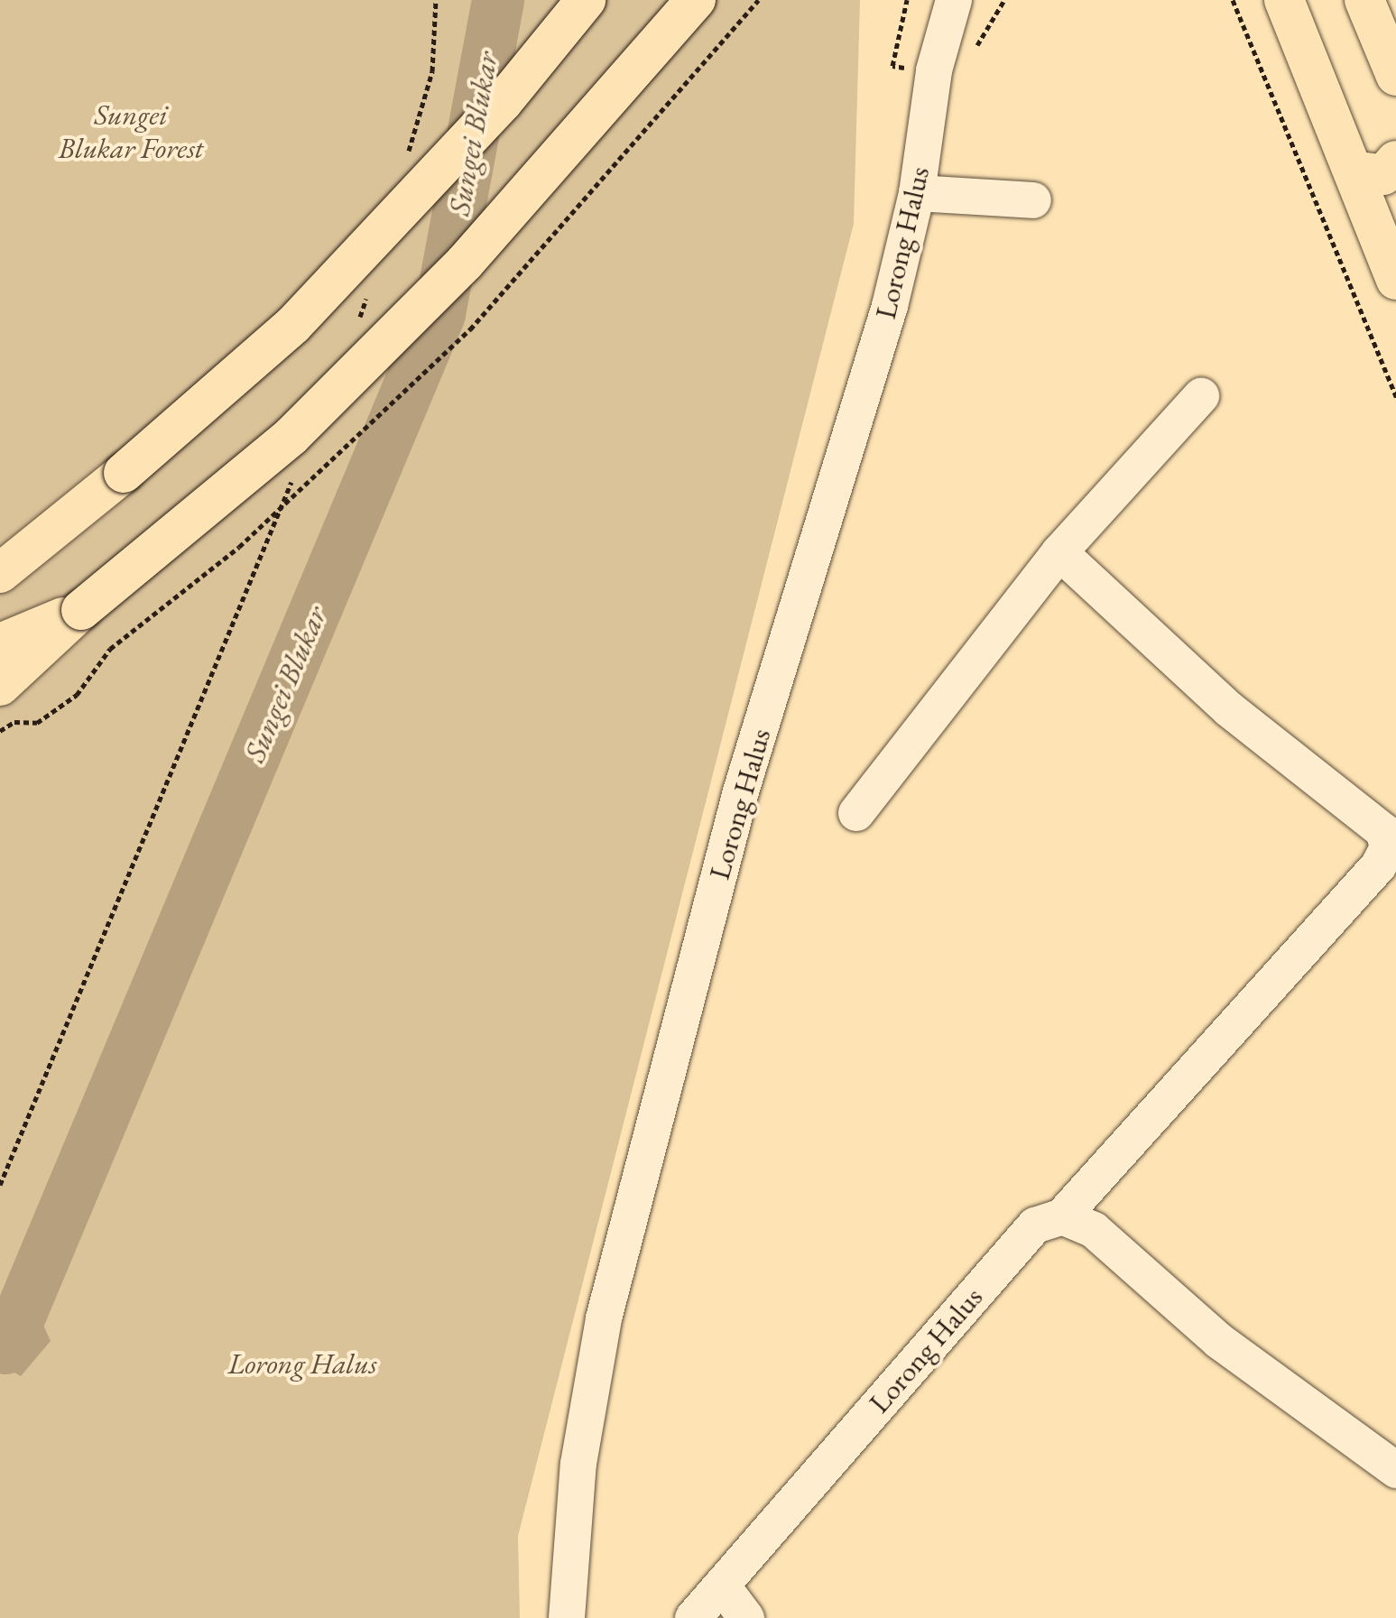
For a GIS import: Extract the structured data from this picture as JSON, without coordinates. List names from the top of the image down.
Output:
{
  "streets": {
    "street": ["Lorong Halus"]
  },
  "water": ["Sungei Blukar"],
  "parks": ["Sungei Blukar Forest", "Lorong Halus"]
}
